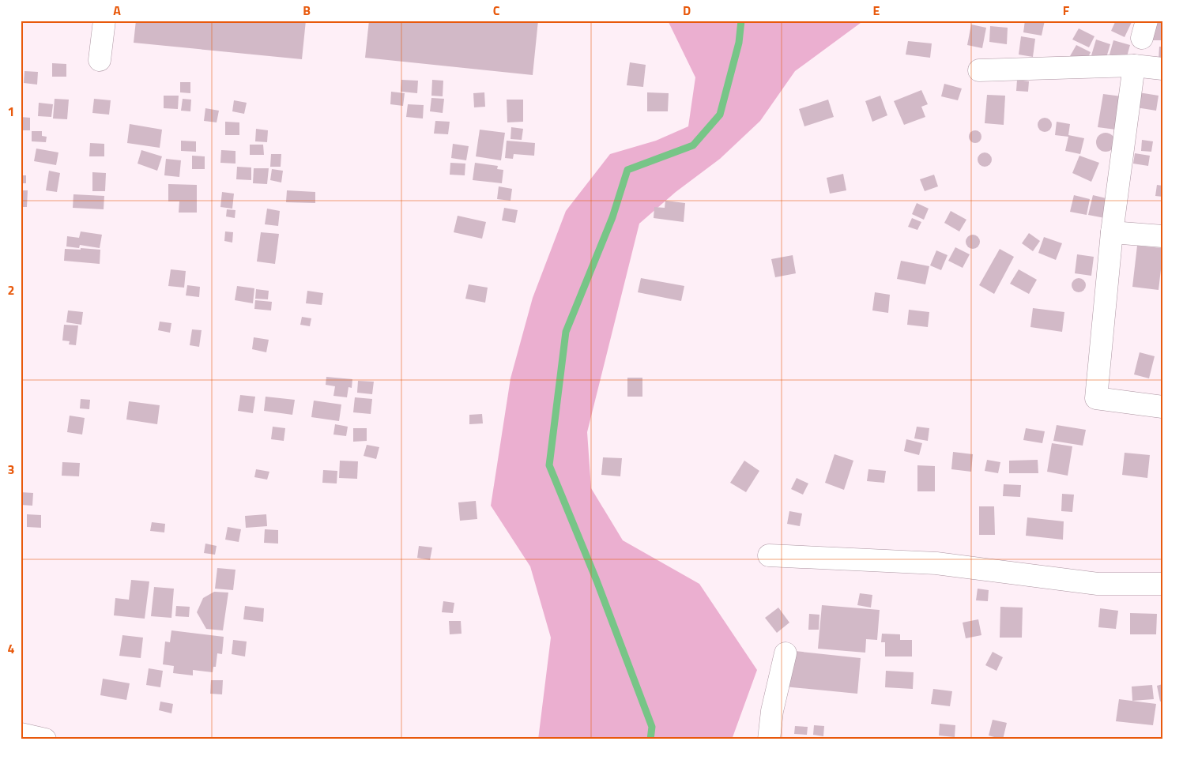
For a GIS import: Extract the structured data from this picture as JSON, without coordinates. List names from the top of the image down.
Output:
{
  "grid": {
    "columns": [
      "A",
      "B",
      "C",
      "D",
      "E",
      "F"
    ],
    "rows": [
      "1",
      "2",
      "3",
      "4"
    ]
  }
}
